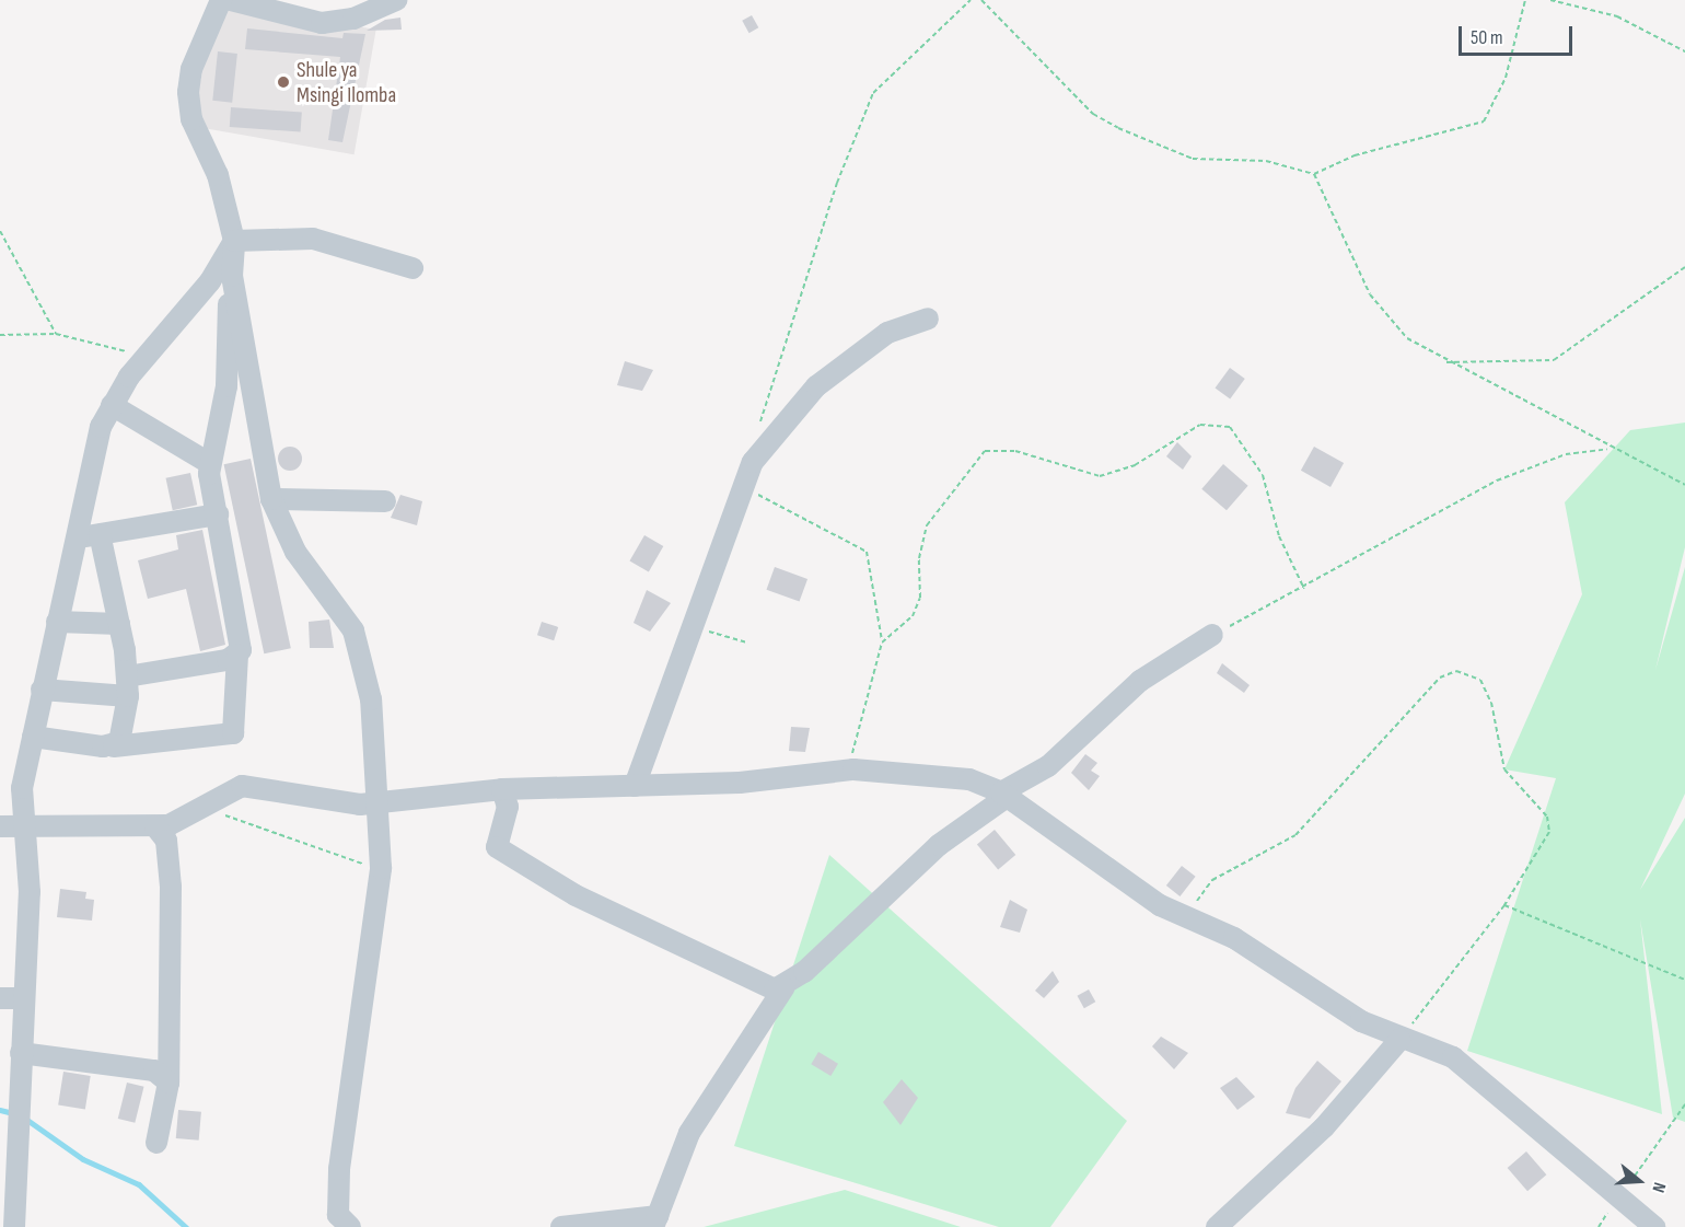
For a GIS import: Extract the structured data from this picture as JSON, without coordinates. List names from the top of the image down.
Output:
{
  "places": ["Shule ya Msingi Ilomba"],
  "scale_bar": "50 m",
  "north": "right"
}
